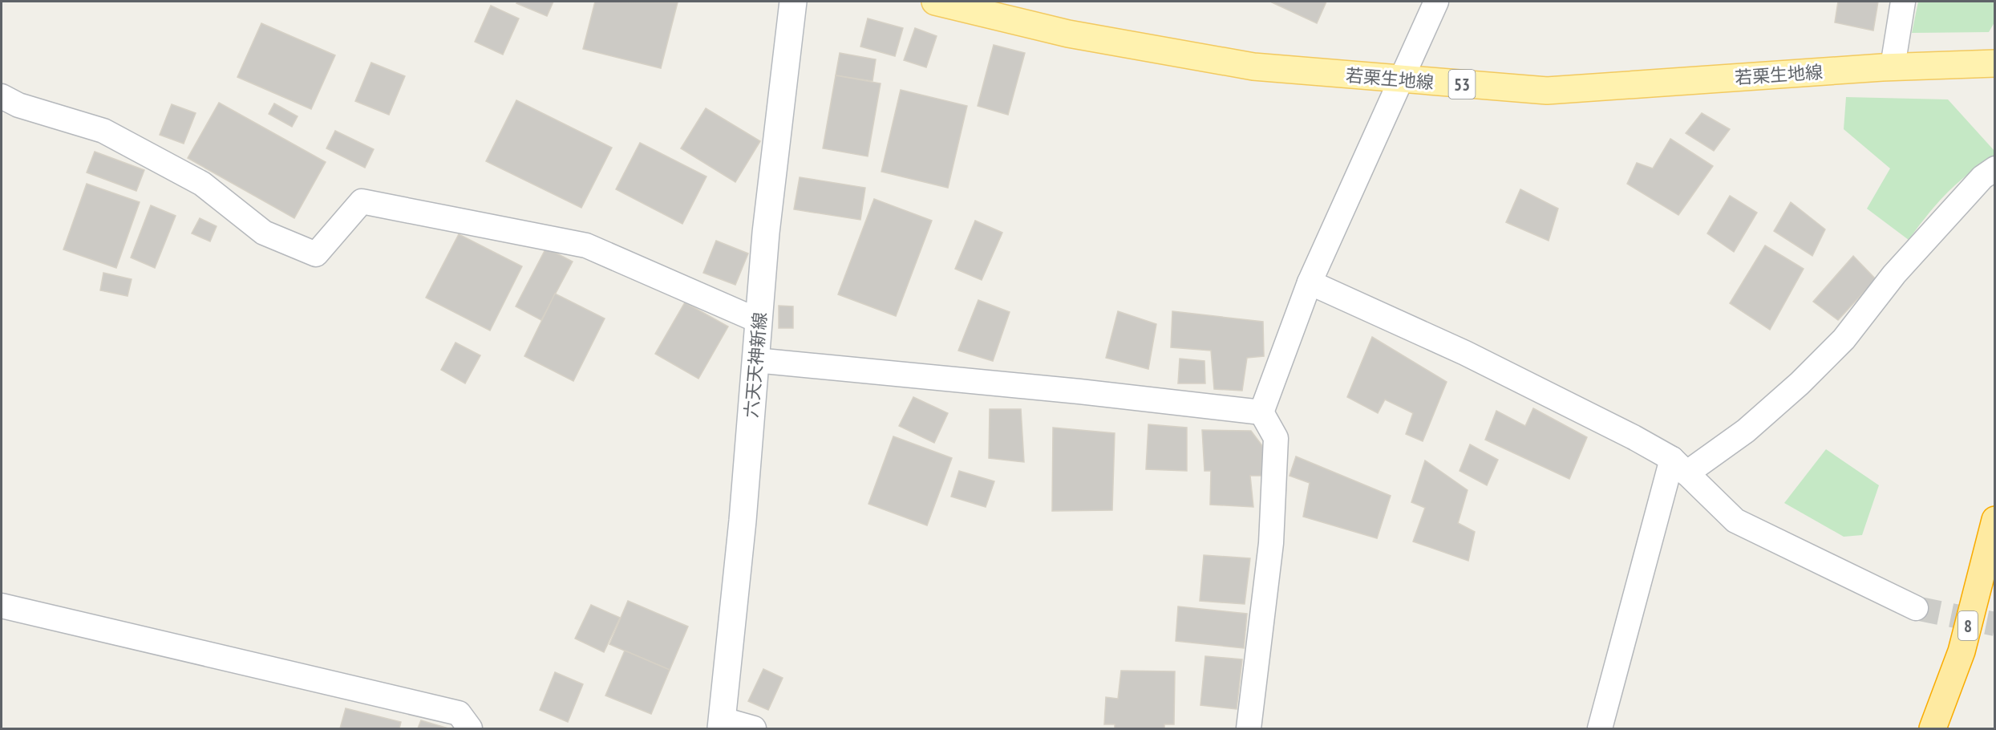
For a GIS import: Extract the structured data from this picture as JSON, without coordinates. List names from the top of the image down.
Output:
{
  "streets": {
    "highway": ["8"],
    "main road": ["若栗生地線", "53", "六天天神新線"]
  }
}
